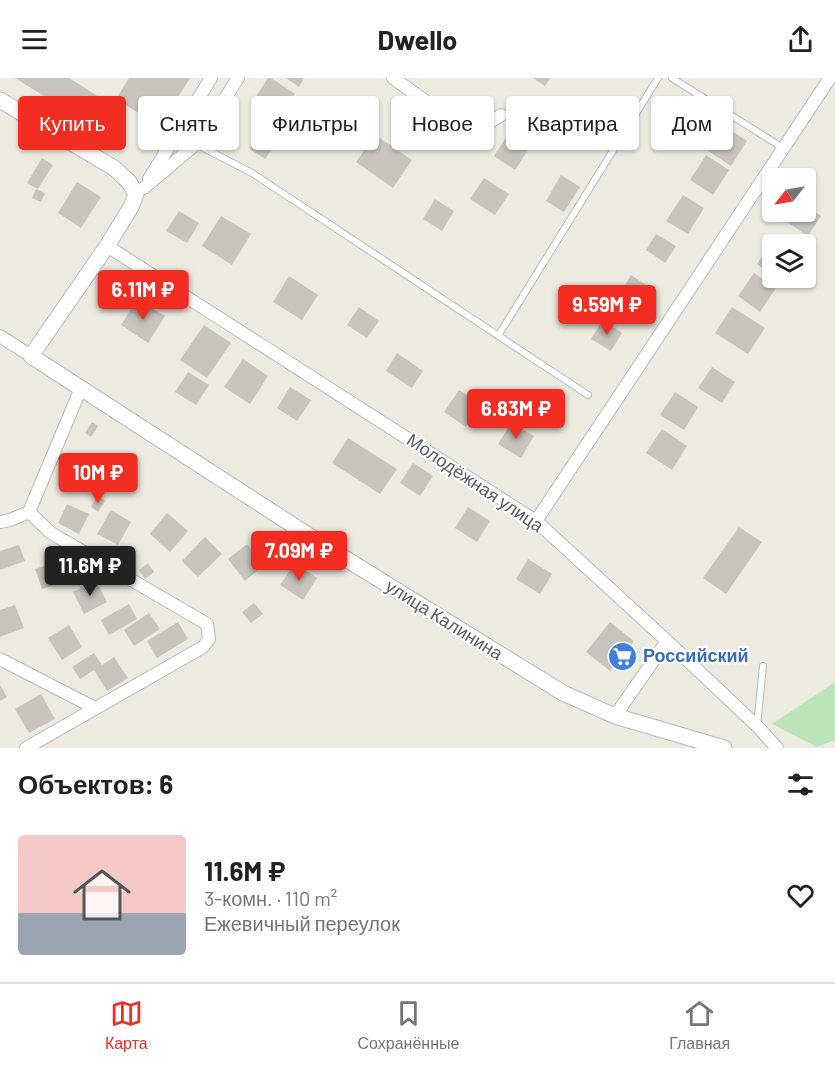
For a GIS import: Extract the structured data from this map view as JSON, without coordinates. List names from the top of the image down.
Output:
{
  "streets": {
    "street": ["Молодёжная улица", "улица Калинина"]
  },
  "places": {
    "supermarket": ["Российский"]
  },
  "north": "bottom left",
  "page": {
    "header": "Dwello",
    "chip": [
      "Купить",
      "Снять",
      "Фильтры",
      "Новое",
      "Квартира",
      "Дом"
    ],
    "price": [
      "6.11M ₽",
      "9.59M ₽",
      "6.83M ₽",
      "10M ₽",
      "7.09M ₽",
      "11.6M ₽"
    ],
    "heading": "Объектов: 6",
    "list": [
      {
        "name": "11.6M ₽",
        "note": "3-комн. · 110 m² · Ежевичный переулок"
      }
    ],
    "tabs": ["Карта", "Сохранённые", "Главная"]
  }
}
